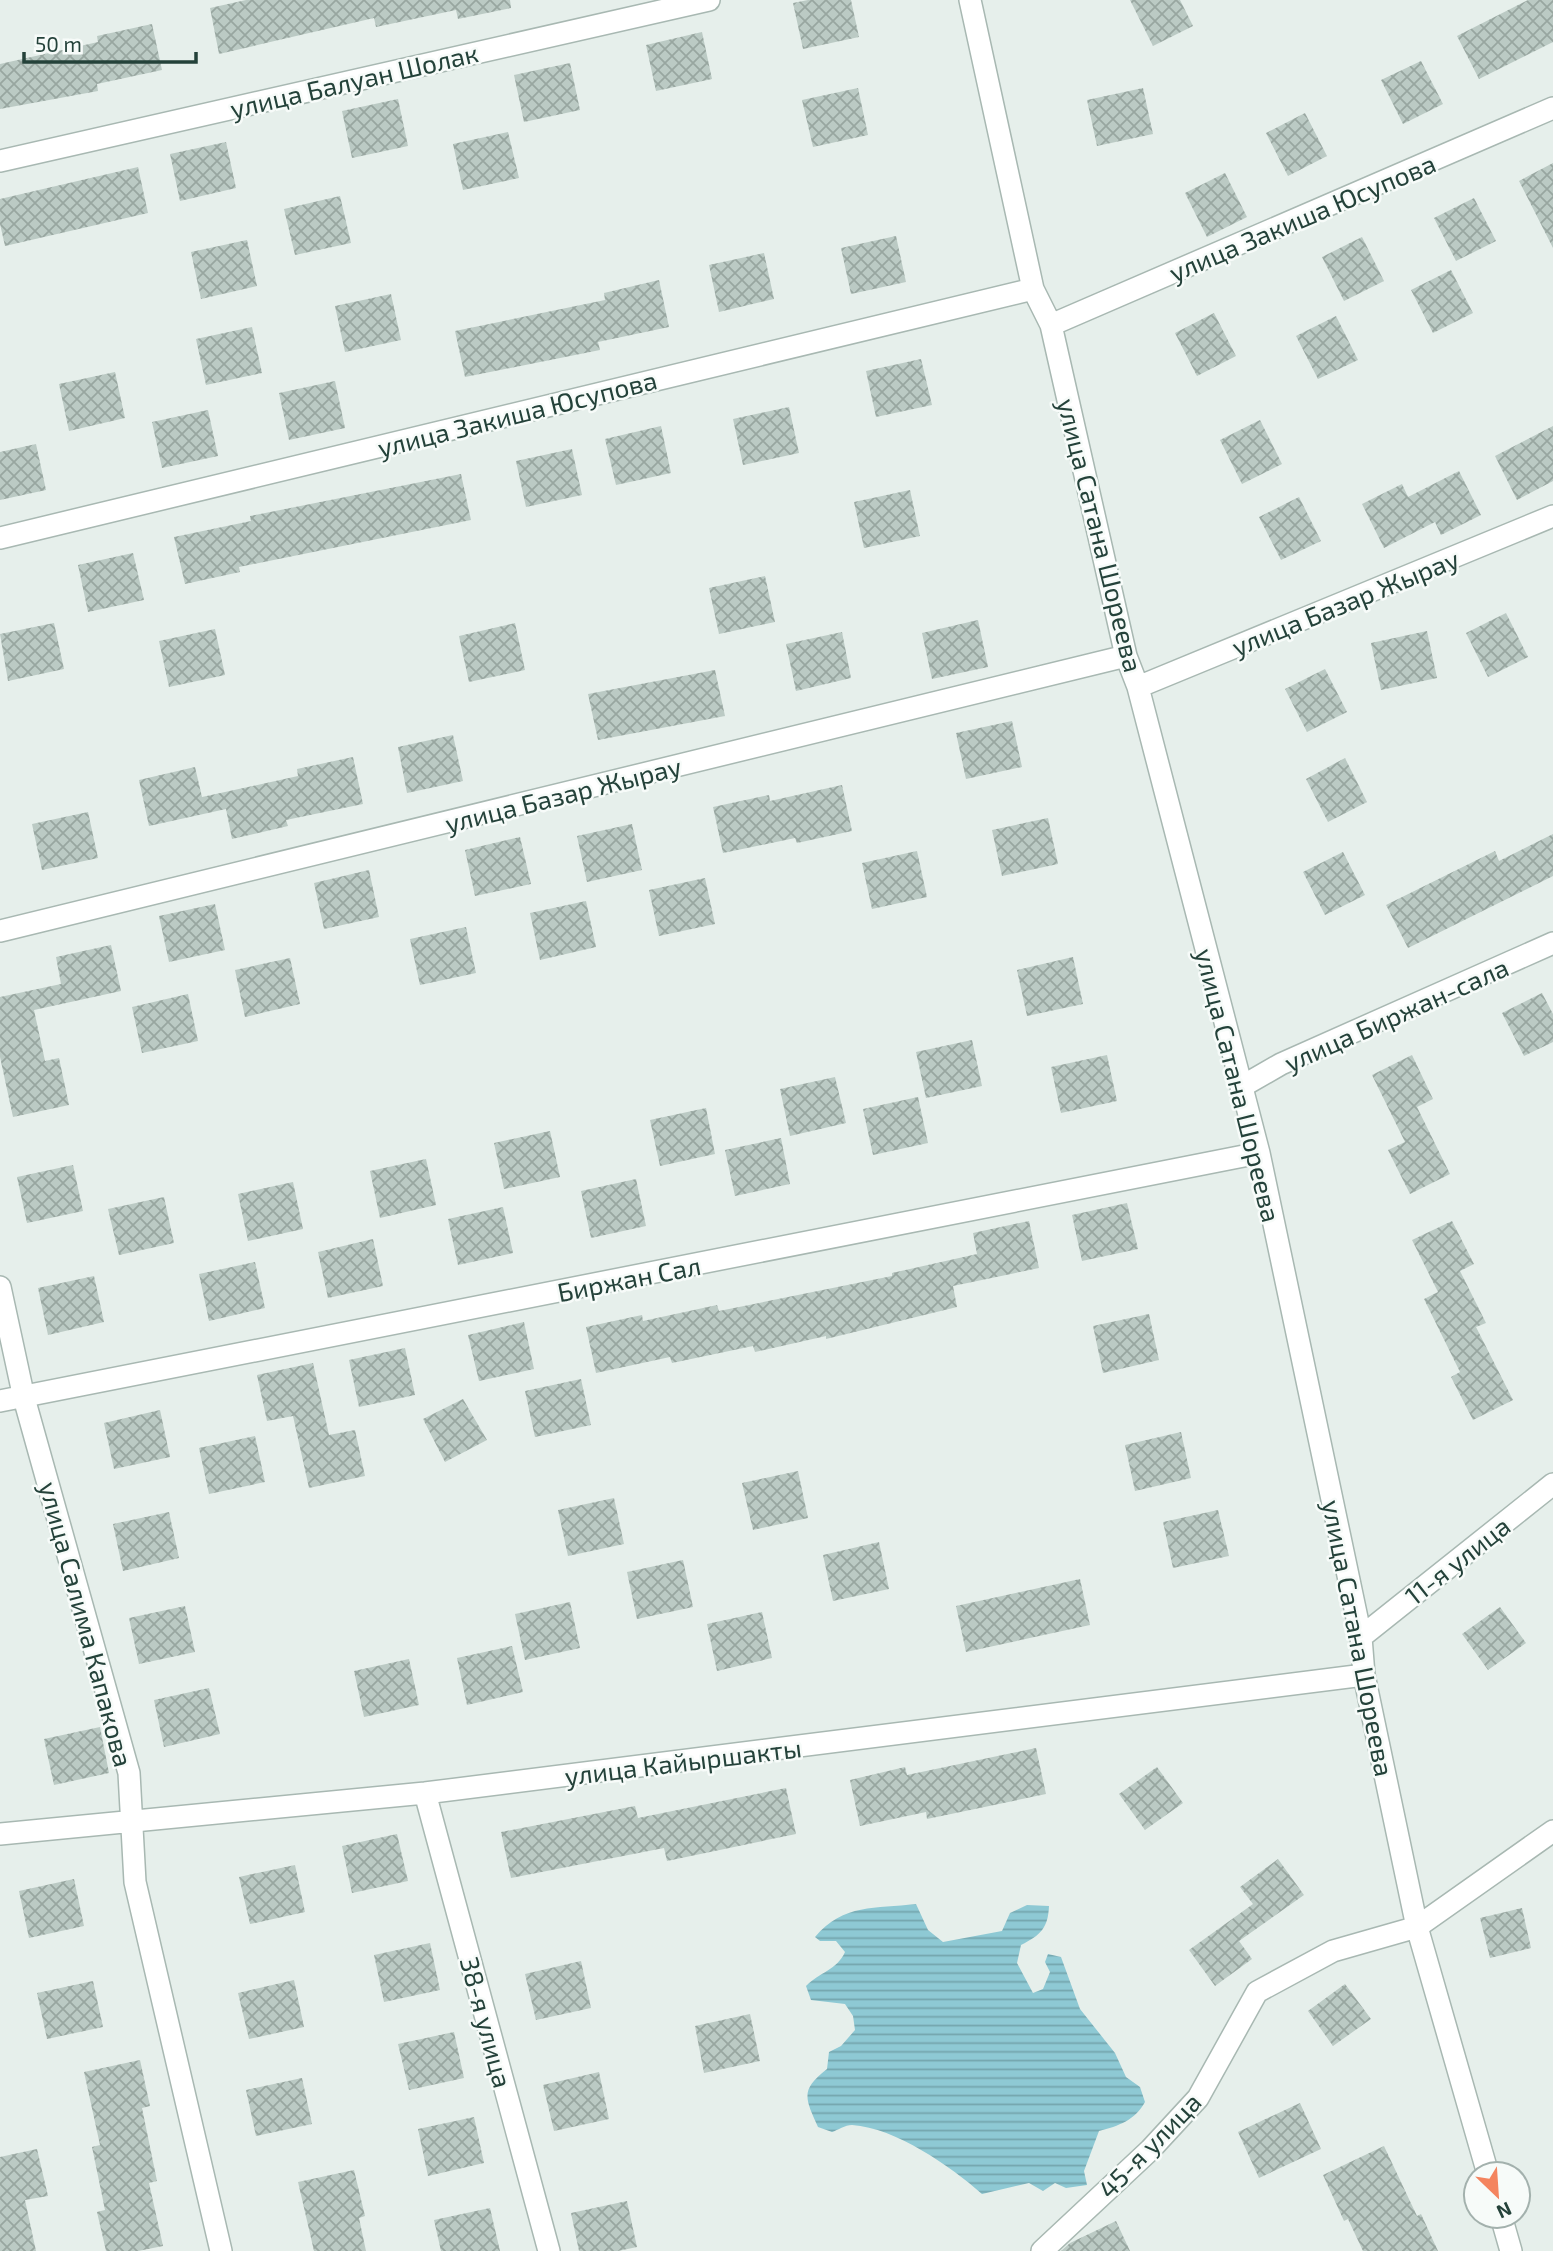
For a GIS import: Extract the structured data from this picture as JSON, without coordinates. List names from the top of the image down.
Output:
{
  "streets": {
    "street": [
      "улица Балуан Шолак",
      "улица Закиша Юсупова",
      "улица Сатана Шореева",
      "улица Базар Жырау",
      "улица Биржан-сала",
      "Биржан Сал",
      "11-я улица",
      "улица Салима Капакова",
      "улица Кайыршакты",
      "38-я улица",
      "45-я улица"
    ]
  },
  "crossings": [
    ["улица Закиша Юсупова", "улица Сатана Шореева"],
    ["улица Сатана Шореева", "улица Базар Жырау"],
    ["улица Сатана Шореева", "улица Биржан-сала"],
    ["улица Сатана Шореева", "Биржан Сал"],
    ["улица Сатана Шореева", "11-я улица"],
    ["улица Сатана Шореева", "улица Кайыршакты"],
    ["улица Сатана Шореева", "45-я улица"],
    ["Биржан Сал", "улица Салима Капакова"],
    ["улица Салима Капакова", "улица Кайыршакты"],
    ["улица Кайыршакты", "38-я улица"]
  ],
  "scale_bar": "50 m",
  "north": "bottom right"
}
